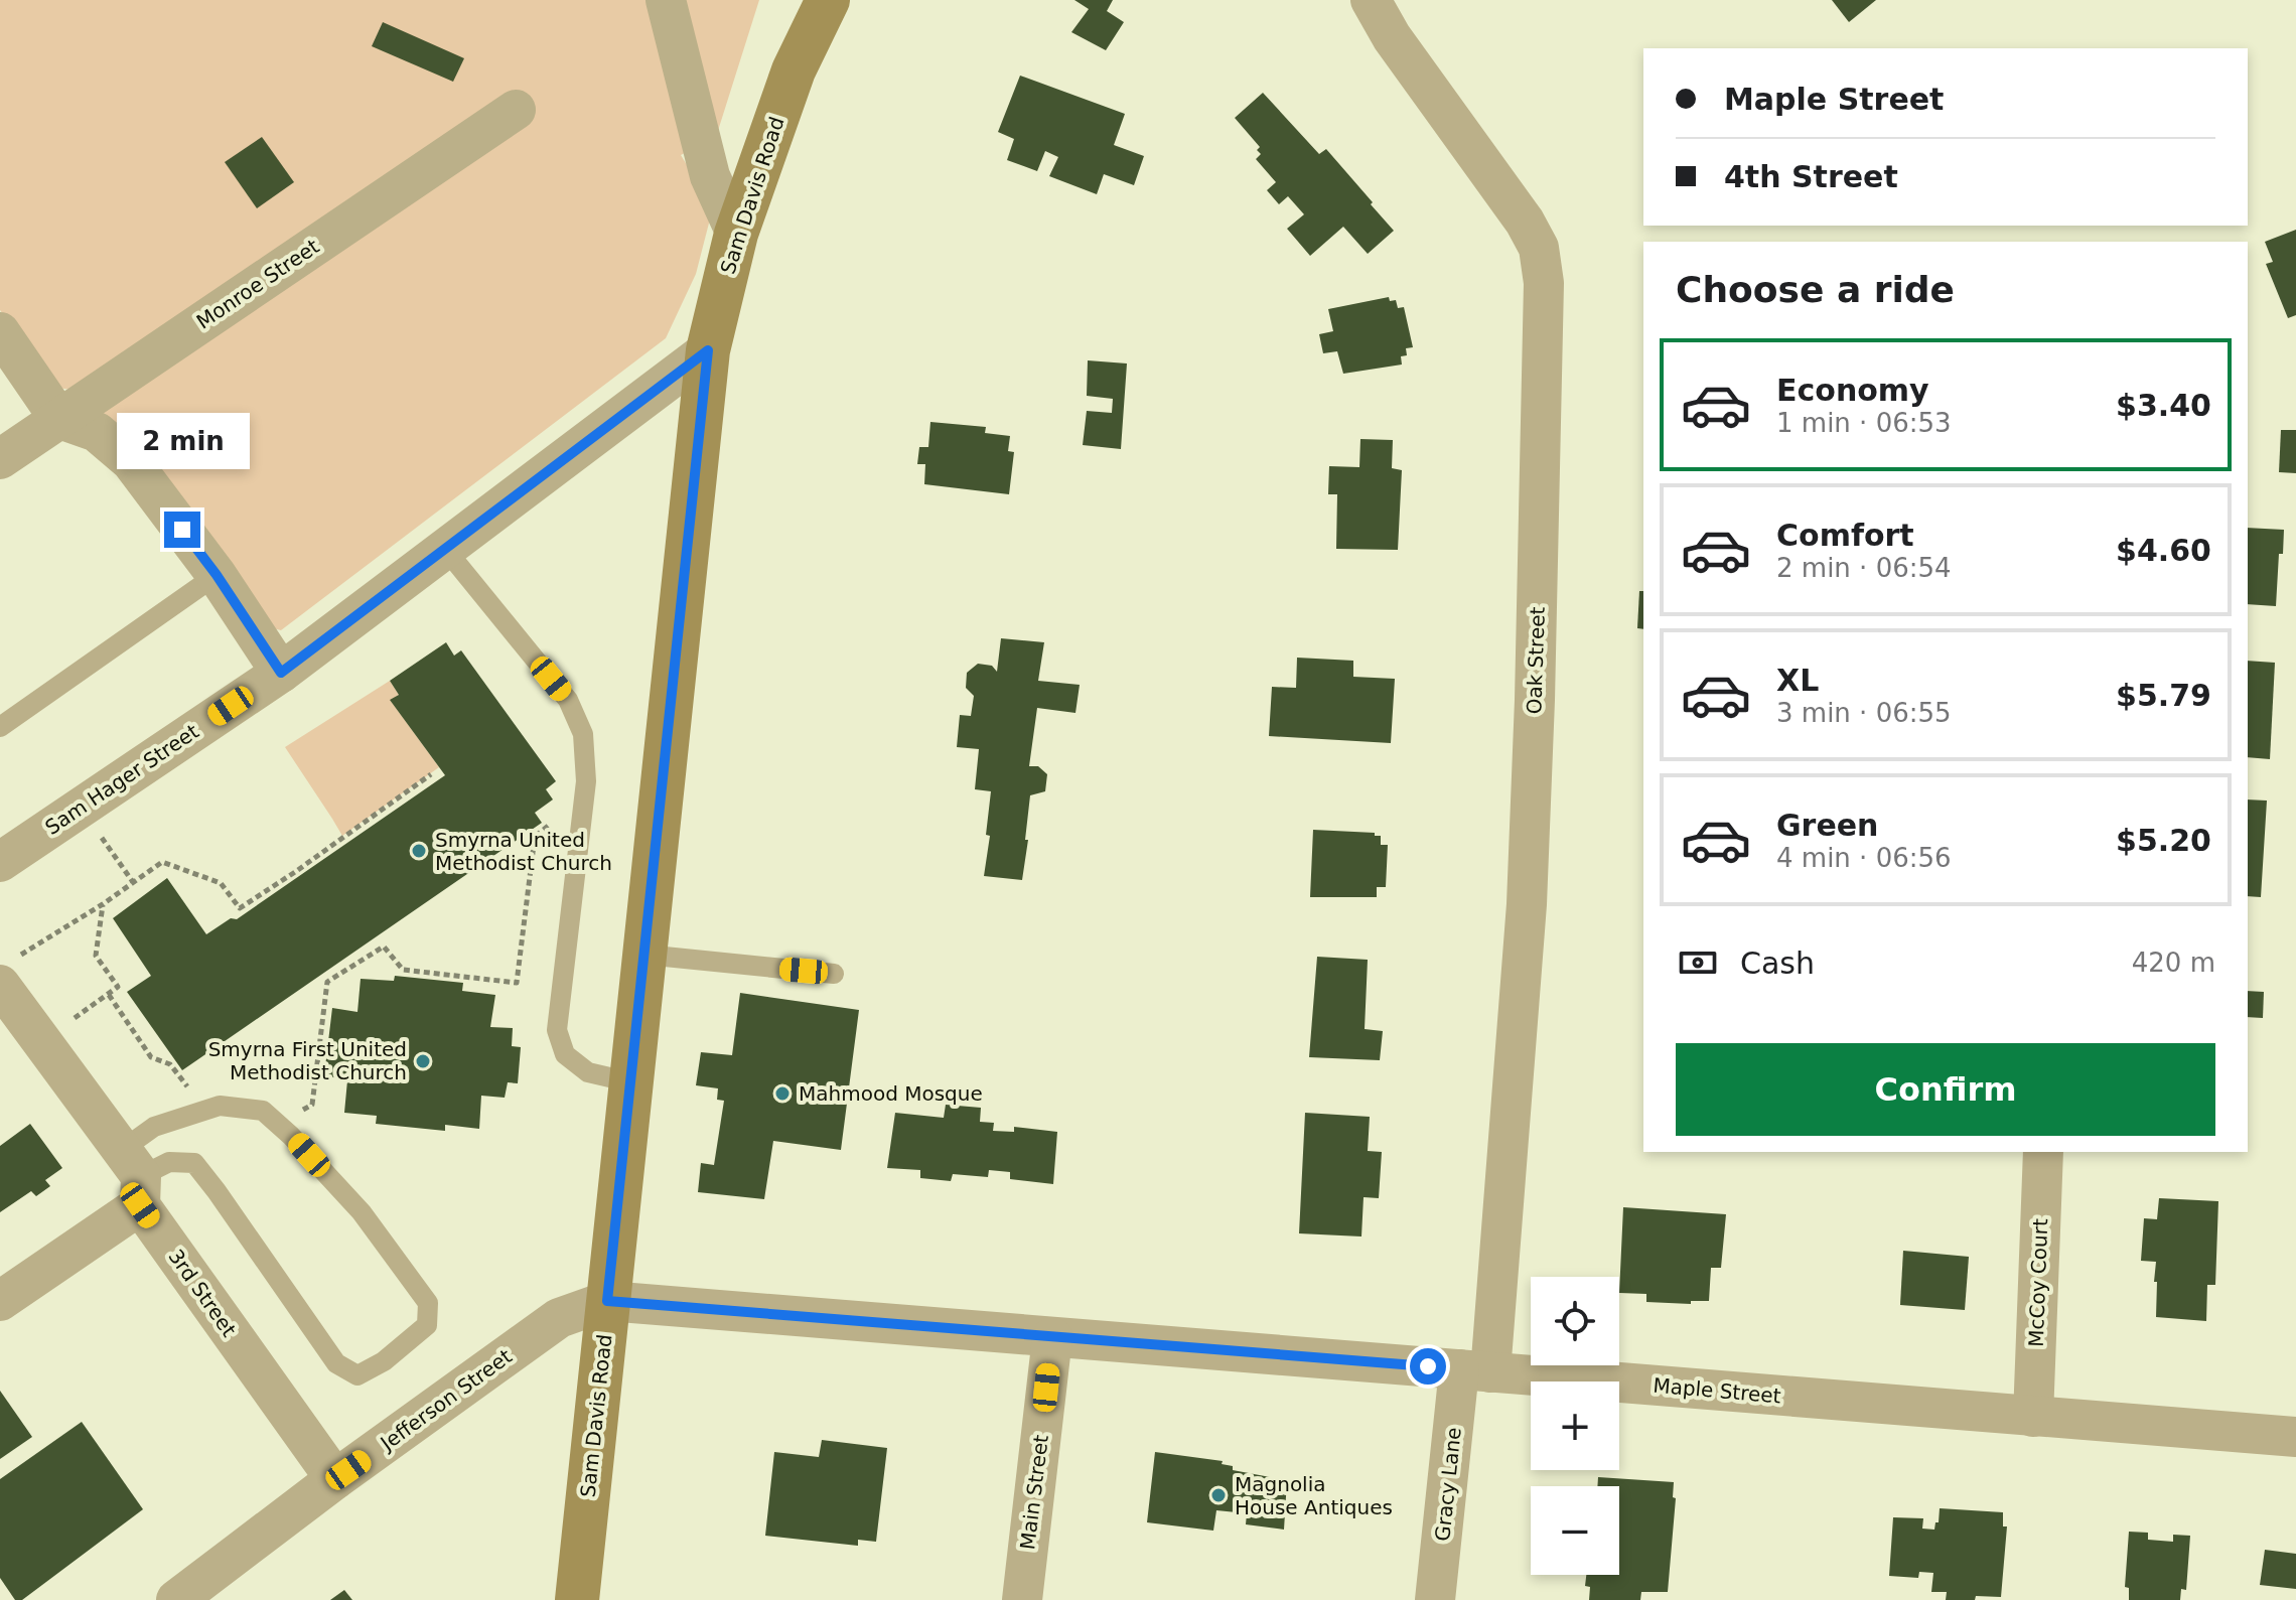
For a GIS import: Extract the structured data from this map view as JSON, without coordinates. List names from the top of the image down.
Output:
{
  "streets": {
    "street": [
      "Sam Davis Road",
      "Monroe Street",
      "Oak Street",
      "Sam Hager Street",
      "McCoy Court",
      "3rd Street",
      "Maple Street",
      "Jefferson Street",
      "Gracy Lane",
      "Main Street"
    ]
  },
  "crossings": [
    ["Sam Davis Road", "Sam Hager Street"],
    ["Sam Davis Road", "Maple Street"],
    ["Sam Davis Road", "Jefferson Street"],
    ["Oak Street", "Maple Street"],
    ["Oak Street", "Gracy Lane"],
    ["McCoy Court", "Maple Street"],
    ["3rd Street", "Jefferson Street"],
    ["Maple Street", "Jefferson Street"],
    ["Maple Street", "Gracy Lane"],
    ["Maple Street", "Main Street"]
  ],
  "places": [
    "Smyrna United Methodist Church",
    "Smyrna First United Methodist Church",
    "Mahmood Mosque",
    "Magnolia House Antiques"
  ],
  "page": {
    "banner": ["Maple Street", "4th Street"],
    "heading": "Choose a ride",
    "list": [
      {
        "name": "Economy",
        "note": "1 min · 06:53",
        "value": "$3.40"
      },
      {
        "name": "Comfort",
        "note": "2 min · 06:54",
        "value": "$4.60"
      },
      {
        "name": "XL",
        "note": "3 min · 06:55",
        "value": "$5.79"
      },
      {
        "name": "Green",
        "note": "4 min · 06:56",
        "value": "$5.20"
      }
    ],
    "bubble": "2 min",
    "pay": ["Cash", "420 m"],
    "buttons": "Confirm",
    "map_buttons": ["+", "−"]
  }
}
